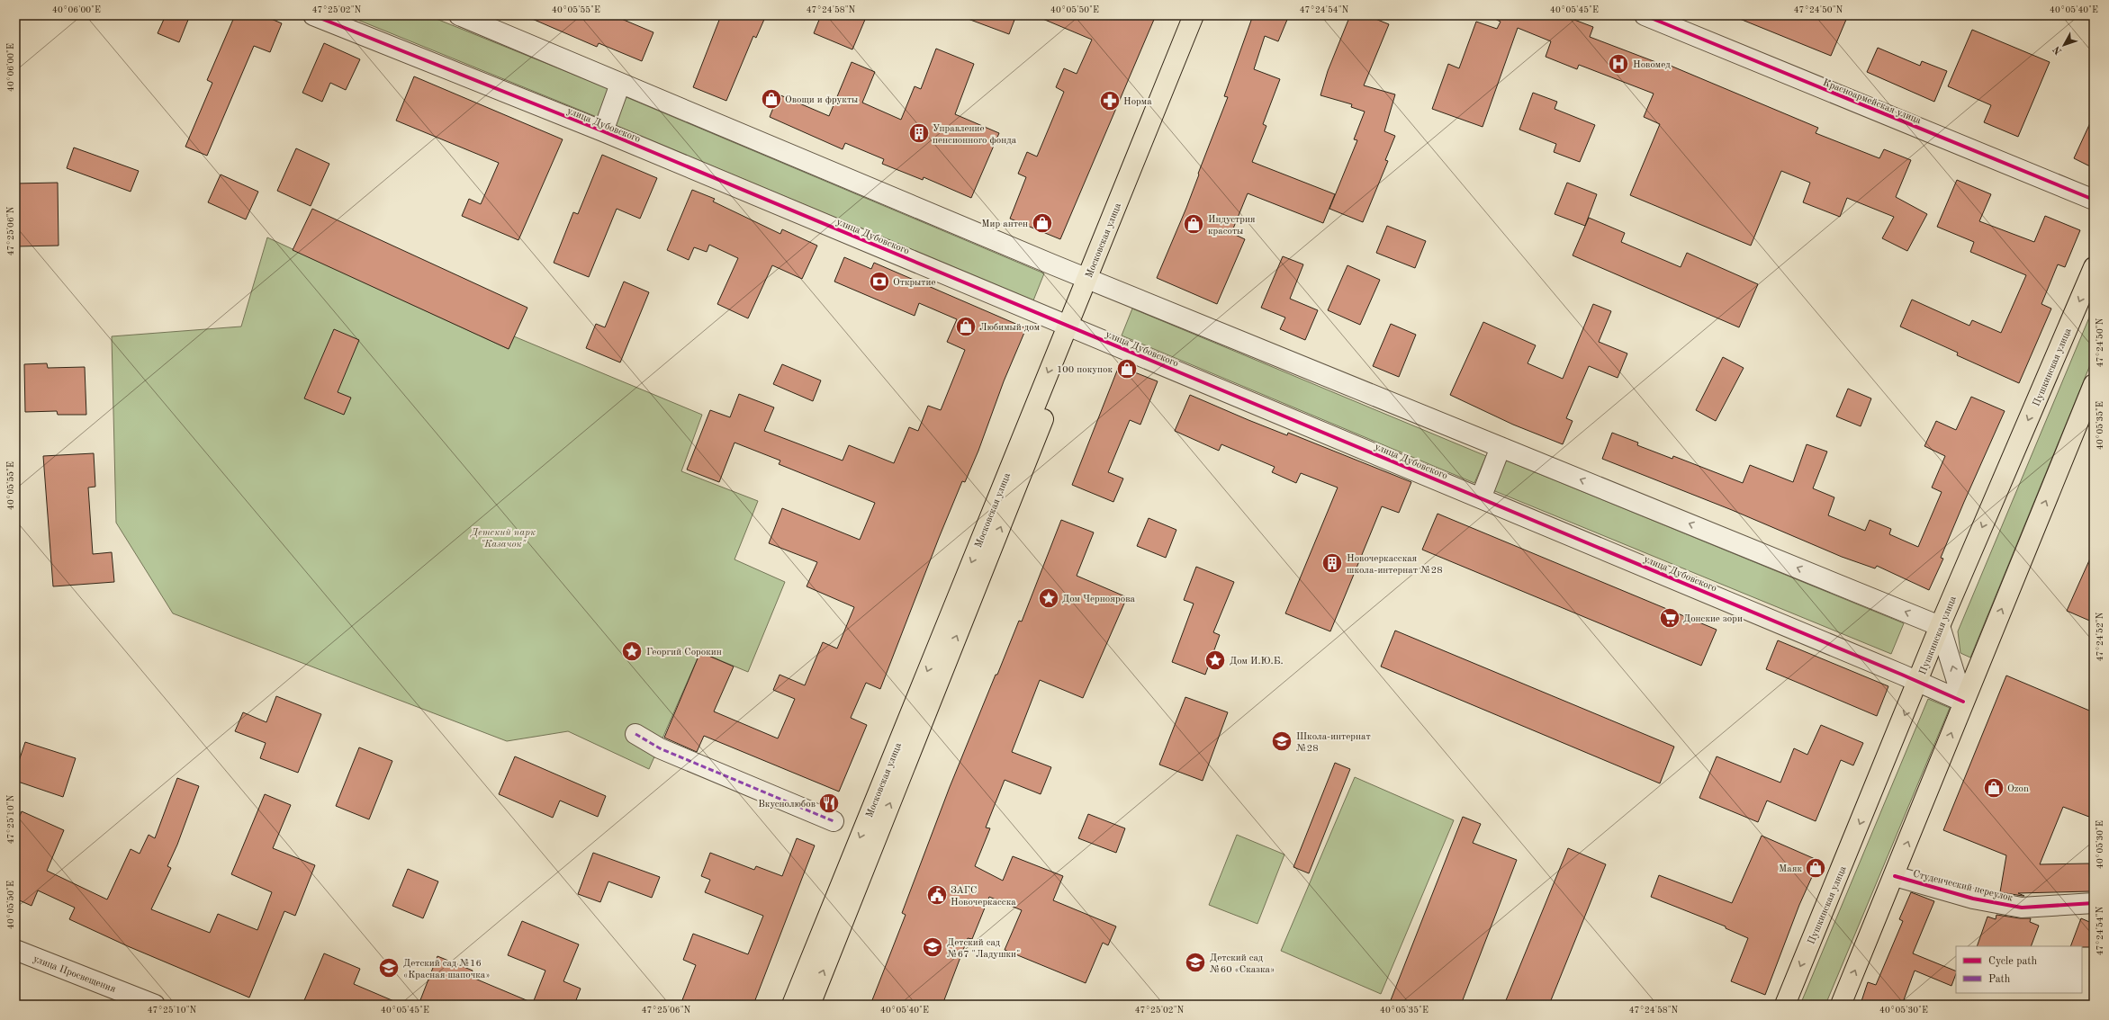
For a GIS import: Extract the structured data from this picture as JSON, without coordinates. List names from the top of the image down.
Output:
{
  "streets": {
    "main road": ["Московская улица", "Пушкинская улица"],
    "street": [
      "Красноармейская улица",
      "улица Дубовского",
      "Студенческий переулок",
      "улица Просвещения"
    ]
  },
  "crossings": [
    ["улица Дубовского", "Московская улица"],
    ["улица Дубовского", "Пушкинская улица"]
  ],
  "parks": ["Детский парк \"Казачок\""],
  "places": {
    "hospital": ["Новомед"],
    "shop": [
      "Овощи и фрукты",
      "Мир антен",
      "Индустрия красоты",
      "Любимый дом",
      "100 покупок",
      "Ozon",
      "Маяк"
    ],
    "pharmacy": ["Норма"],
    "building": ["Управление пенсионного фонда", "Новочеркасская школа-интернат №28"],
    "bank": ["Открытие"],
    "place": ["Дом Черноярова", "Георгий Сорокин", "Дом И.Ю.Б."],
    "supermarket": ["Донские зори"],
    "school or university": [
      "Школа-интернат №28",
      "Детский сад №67 \"Ладушки\"",
      "Детский сад №60 «Сказка»",
      "Детский сад №16 «Красная шапочка»"
    ],
    "restaurant": ["Вкуснолюбов"],
    "public building": ["ЗАГС Новочеркасска"]
  },
  "legend": ["Cycle path", "Path"],
  "north": "bottom left",
  "coordinates": [
    "40°06'00\"E",
    "47°25'02\"N",
    "40°05'55\"E",
    "47°24'58\"N",
    "40°05'50\"E",
    "47°24'54\"N",
    "40°05'45\"E",
    "47°24'50\"N",
    "40°05'40\"E",
    "47°25'06\"N",
    "40°05'35\"E",
    "47°24'52\"N",
    "47°25'10\"N",
    "40°05'30\"E"
  ]
}
